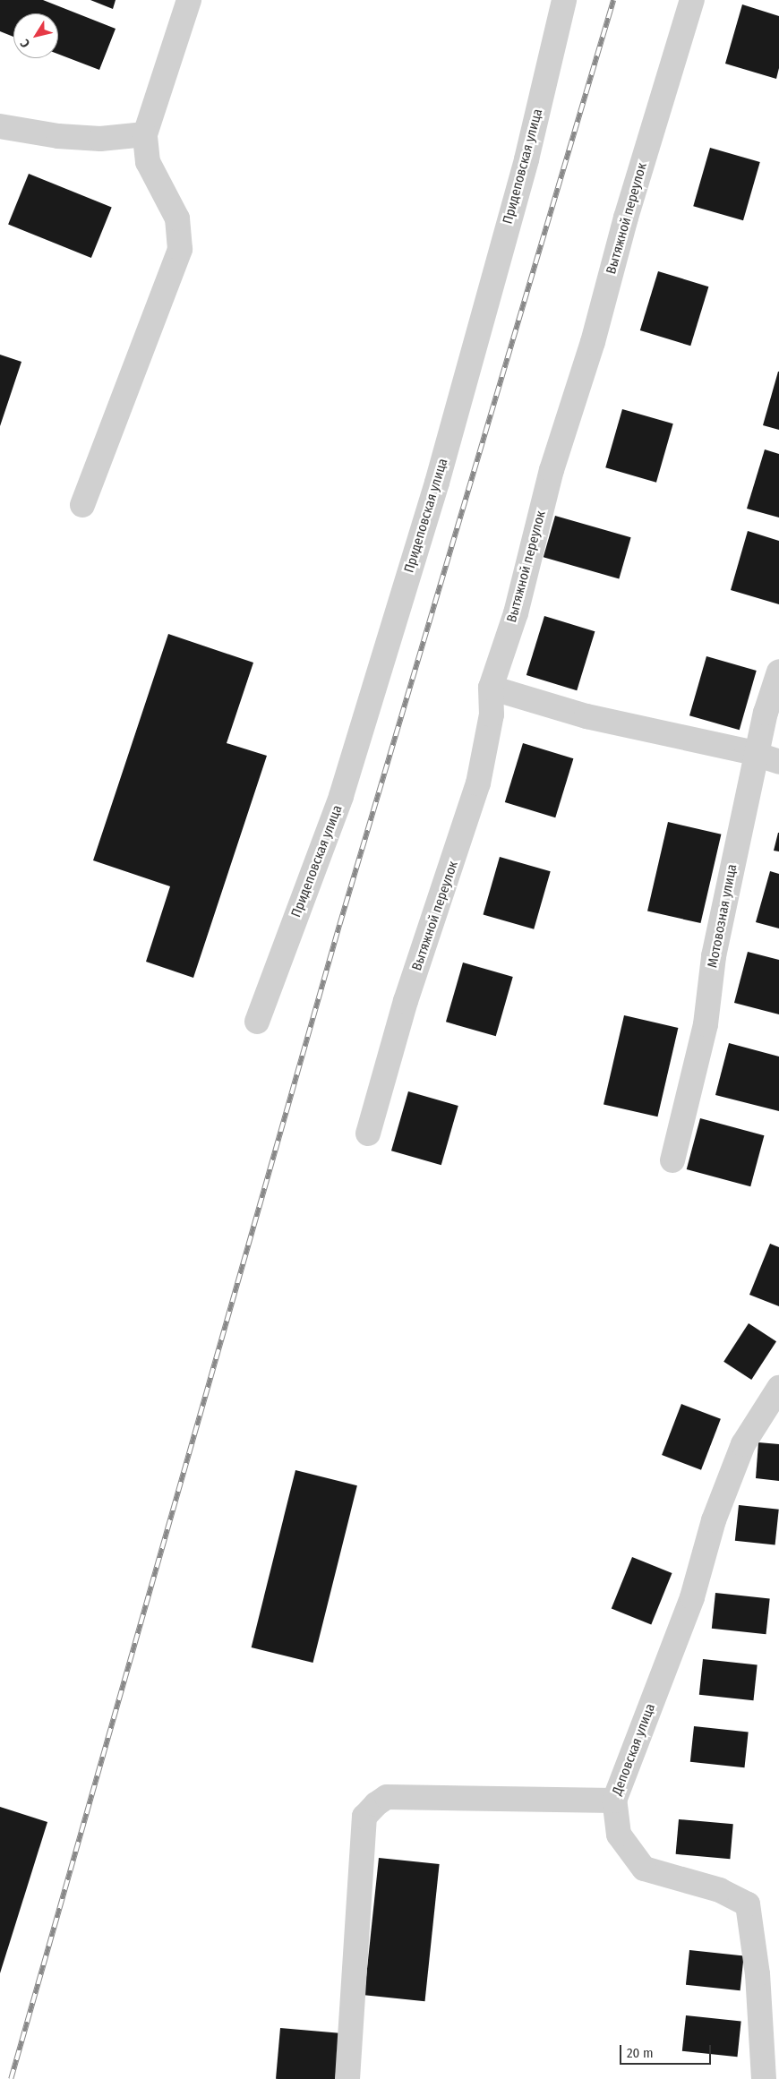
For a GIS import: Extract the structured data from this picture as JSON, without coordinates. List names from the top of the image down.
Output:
{
  "streets": {
    "street": [
      "Придеповская улица",
      "Вытяжной переулок",
      "Мотовозная улица",
      "Деповская улица"
    ]
  },
  "scale_bar": "20 m",
  "north": "bottom left"
}
